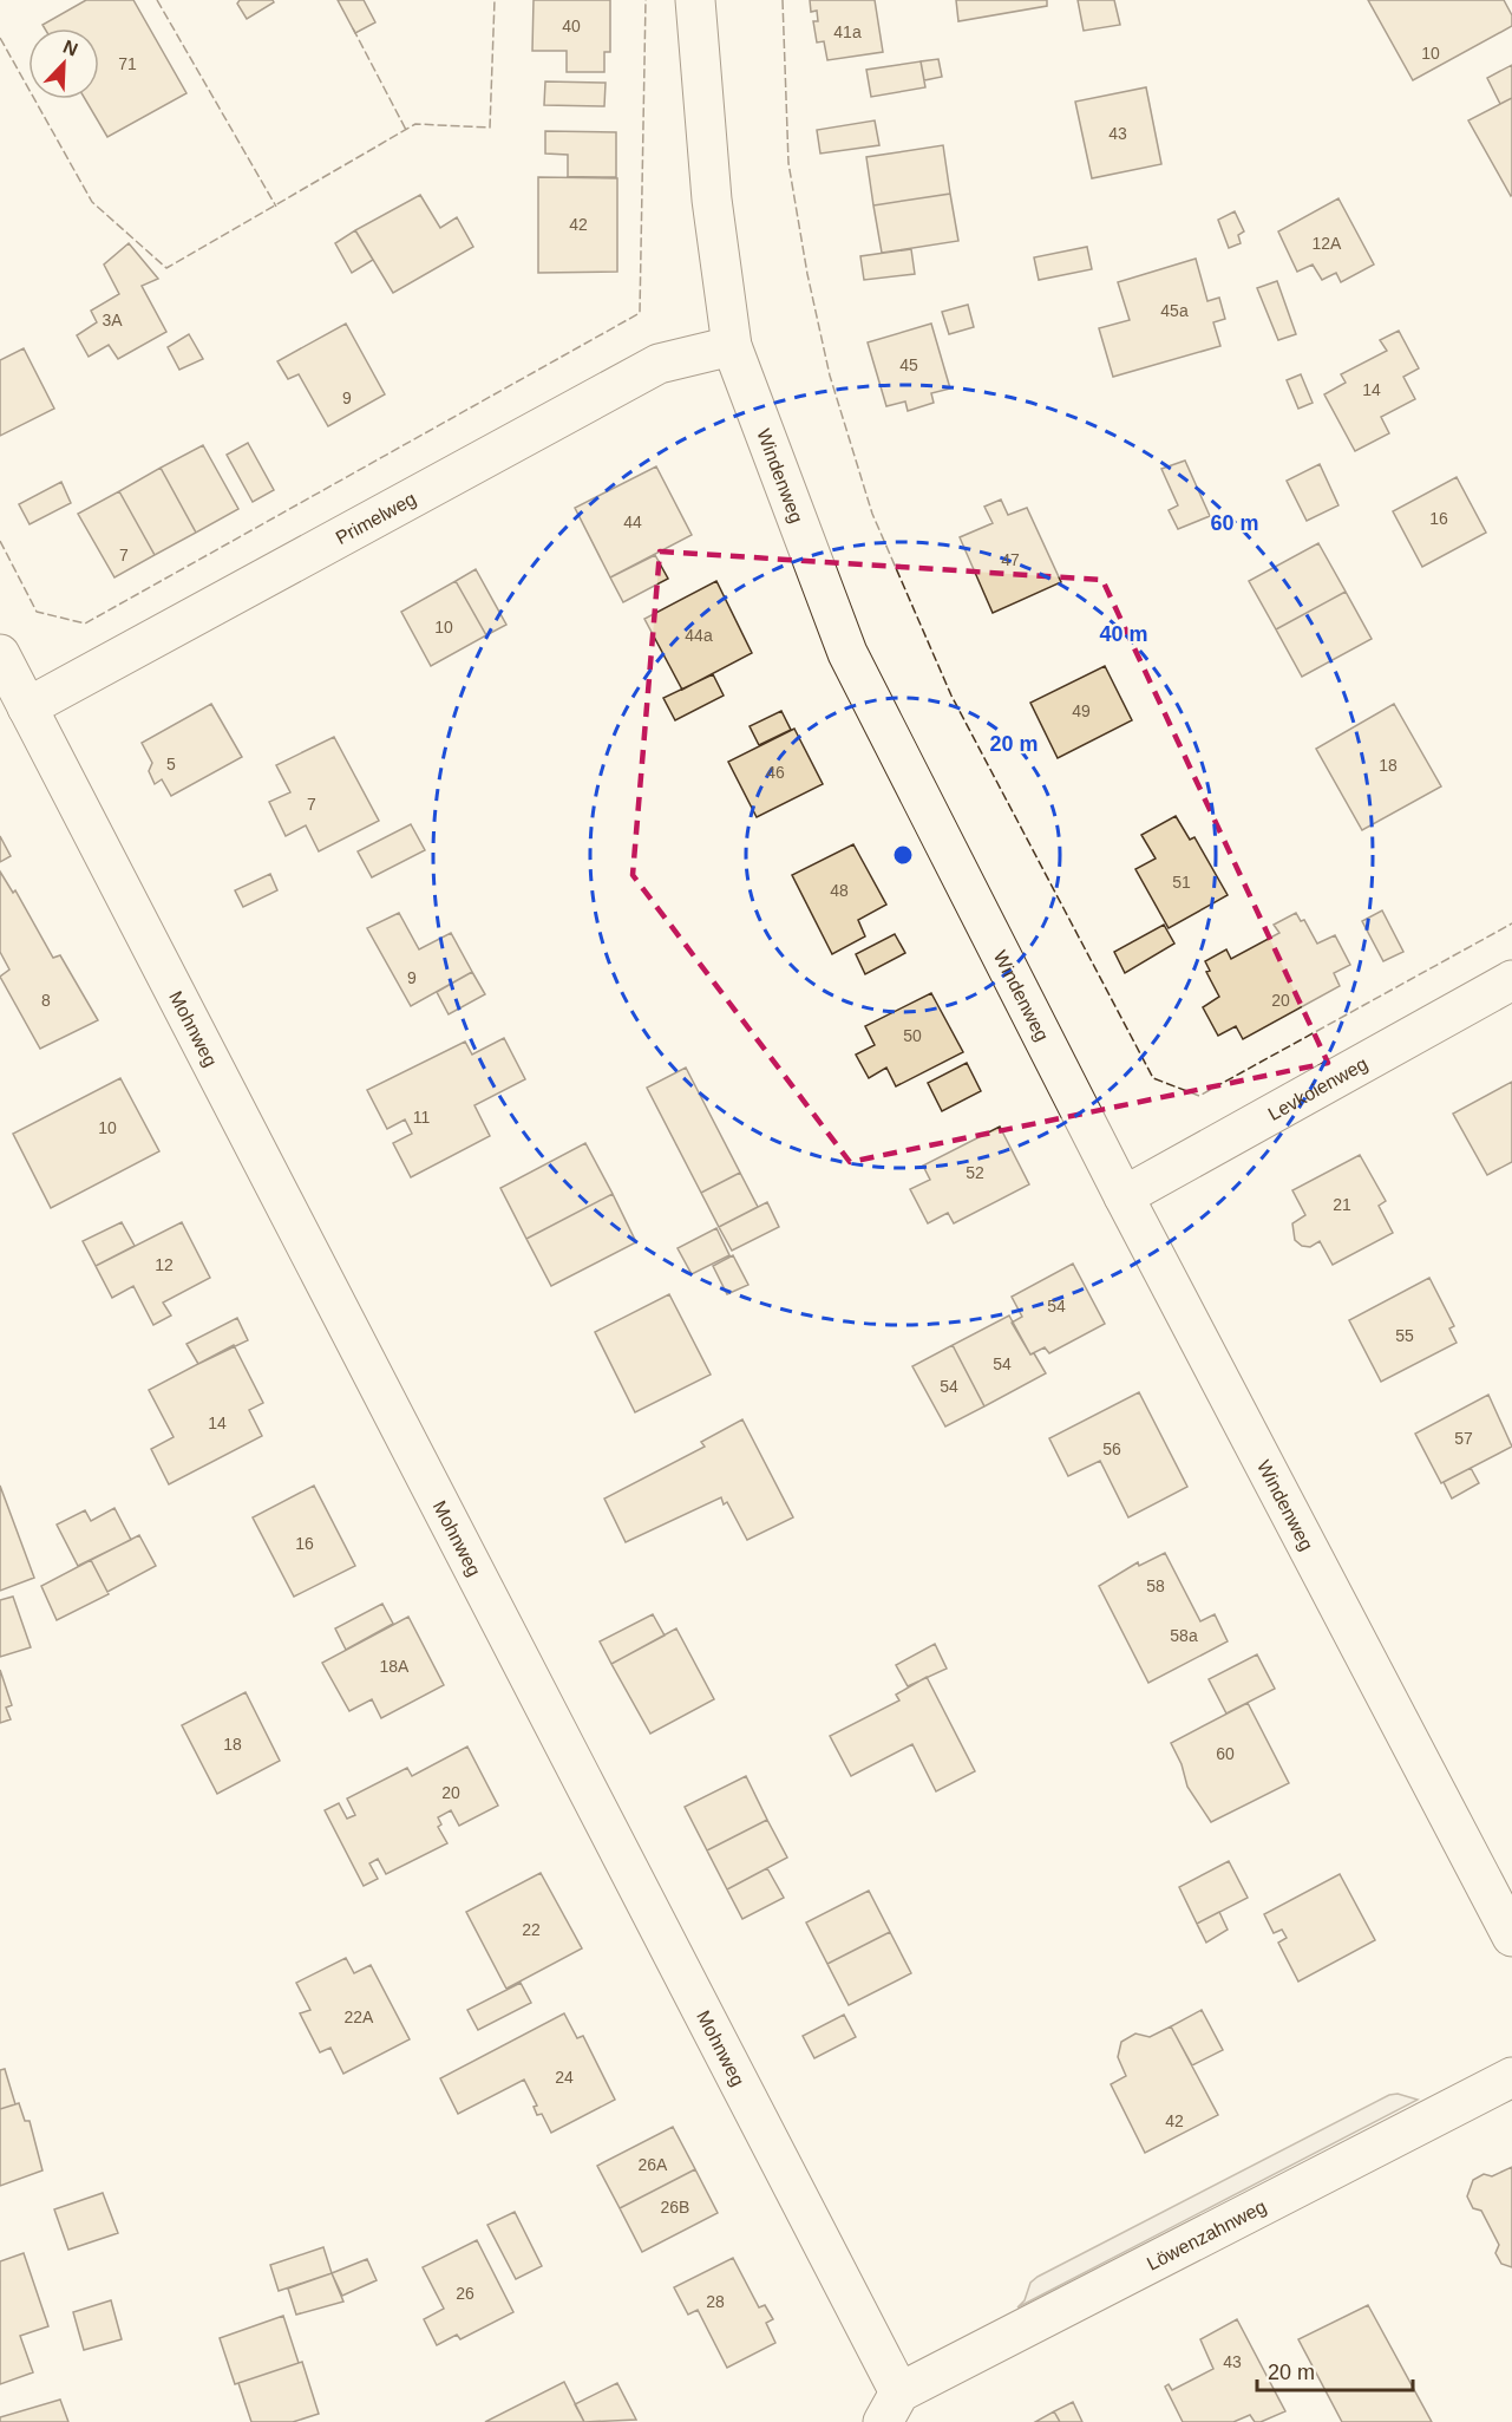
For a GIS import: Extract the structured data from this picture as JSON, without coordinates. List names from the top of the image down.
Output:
{
  "streets": {
    "street": [
      "Windenweg",
      "Primelweg",
      "Mohnweg",
      "Levkoienweg",
      "Löwenzahnweg"
    ]
  },
  "crossings": [
    ["Windenweg", "Primelweg"],
    ["Windenweg", "Levkoienweg"],
    ["Primelweg", "Mohnweg"],
    ["Mohnweg", "Löwenzahnweg"]
  ],
  "house_numbers": [
    "40",
    "41a",
    "10",
    "71",
    "43",
    "42",
    "12A",
    "45a",
    "3A",
    "45",
    "14",
    "9",
    "16",
    "44",
    "7",
    "47",
    "10",
    "44a",
    "49",
    "5",
    "18",
    "46",
    "7",
    "51",
    "48",
    "9",
    "8",
    "20",
    "50",
    "11",
    "10",
    "52",
    "21",
    "12",
    "54",
    "55",
    "54",
    "54",
    "14",
    "57",
    "56",
    "16",
    "58",
    "58a",
    "18A",
    "18",
    "60",
    "20",
    "22",
    "22A",
    "24",
    "42",
    "26A",
    "26B",
    "26",
    "28",
    "43"
  ],
  "scale_bar": "20 m",
  "north": "top right",
  "rings": ["60 m", "40 m", "20 m"]
}
